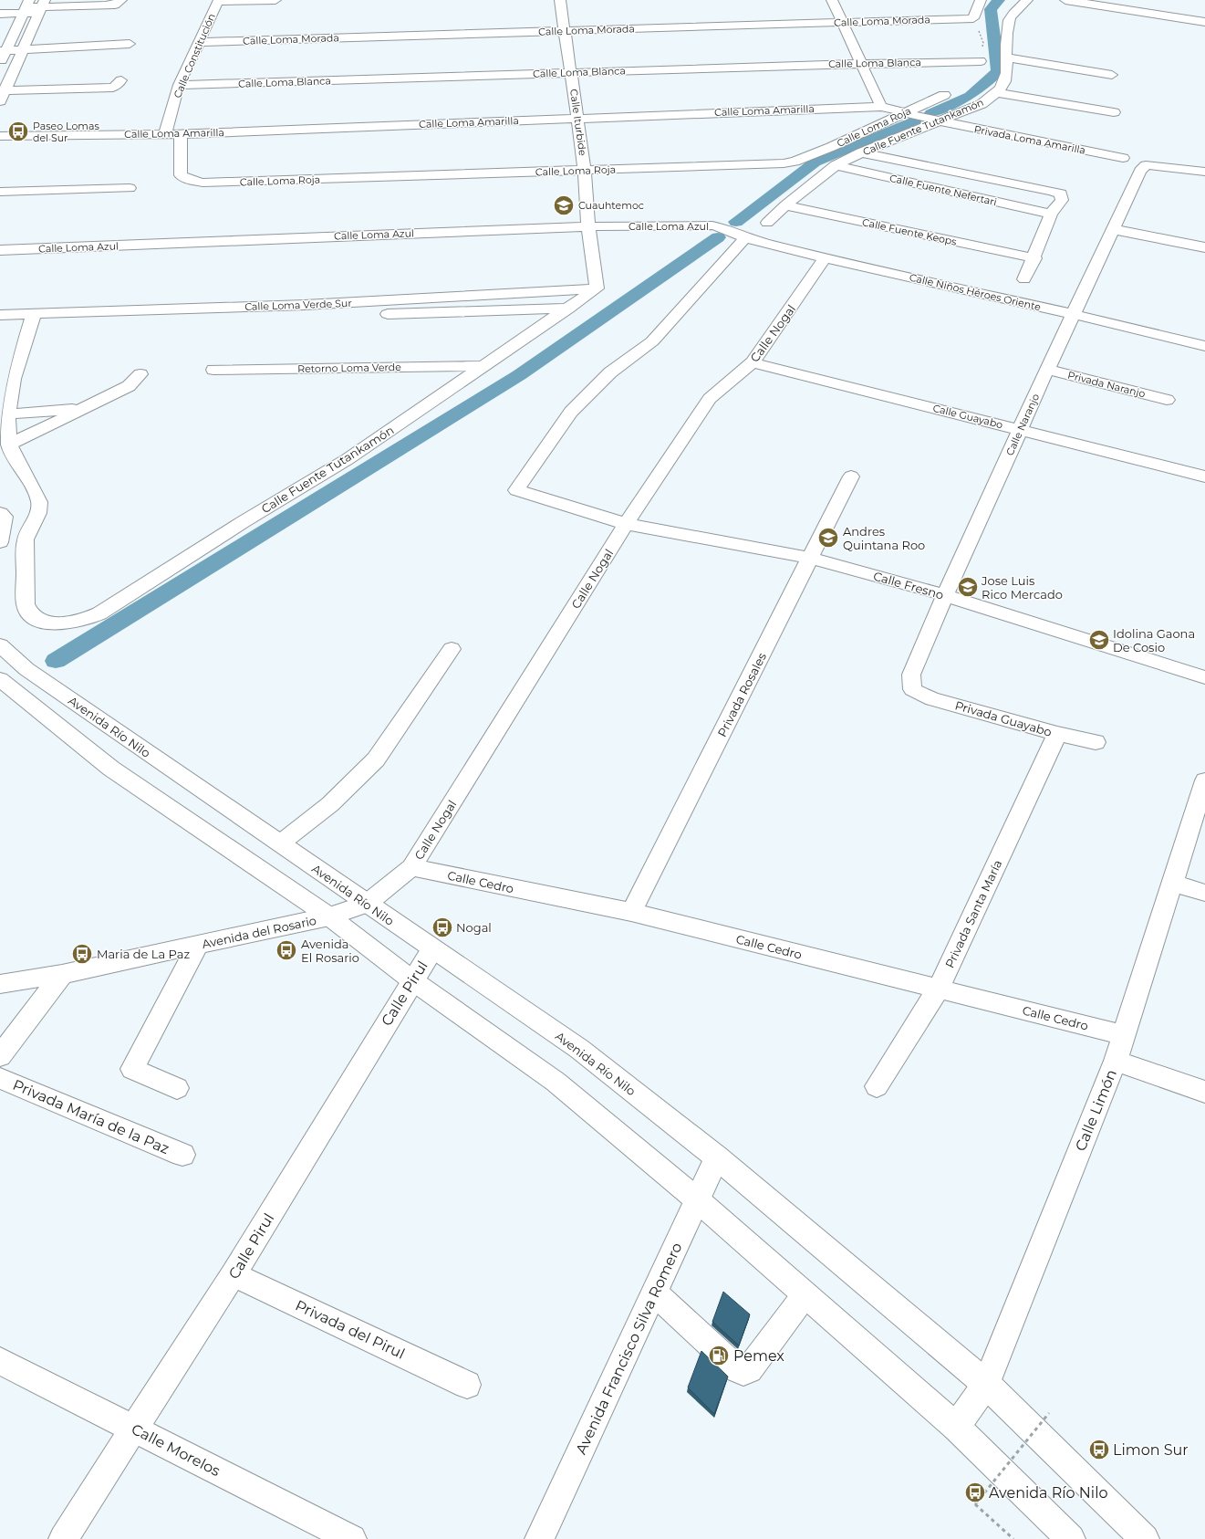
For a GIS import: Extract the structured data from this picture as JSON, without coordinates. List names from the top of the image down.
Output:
{
  "streets": {
    "street": [
      "Calle Loma Morada",
      "Calle Constitución",
      "Calle Loma Blanca",
      "Calle Loma Amarilla",
      "Calle Iturbide",
      "Calle Loma Roja",
      "Calle Fuente Tutankamón",
      "Privada Loma Amarilla",
      "Calle Fuente Nefertari",
      "Calle Loma Azul",
      "Calle Fuente Keops",
      "Calle Niños Héroes Oriente",
      "Calle Loma Verde Sur",
      "Calle Nogal",
      "Retorno Loma Verde",
      "Privada Naranjo",
      "Calle Guayabo",
      "Calle Naranjo",
      "Calle Fresno",
      "Privada Rosales",
      "Privada Guayabo",
      "Avenida Río Nilo",
      "Calle Cedro",
      "Privada Santa María",
      "Avenida del Rosario",
      "Calle Pirul",
      "Calle Limón",
      "Privada María de la Paz",
      "Privada del Pirul",
      "Avenida Francisco Silva Romero",
      "Calle Morelos"
    ]
  },
  "crossings": [
    ["Calle Loma Morada", "Calle Constitución"],
    ["Calle Loma Morada", "Calle Iturbide"],
    ["Calle Constitución", "Calle Loma Blanca"],
    ["Calle Constitución", "Calle Loma Amarilla"],
    ["Calle Loma Blanca", "Calle Iturbide"],
    ["Calle Loma Amarilla", "Calle Iturbide"],
    ["Calle Loma Amarilla", "Calle Loma Roja"],
    ["Calle Loma Amarilla", "Calle Fuente Tutankamón"],
    ["Calle Loma Amarilla", "Privada Loma Amarilla"],
    ["Calle Iturbide", "Calle Loma Roja"],
    ["Calle Iturbide", "Calle Fuente Tutankamón"],
    ["Calle Iturbide", "Calle Loma Azul"],
    ["Calle Iturbide", "Calle Loma Verde Sur"],
    ["Calle Fuente Tutankamón", "Privada Loma Amarilla"],
    ["Calle Fuente Tutankamón", "Calle Fuente Nefertari"],
    ["Calle Fuente Tutankamón", "Calle Fuente Keops"],
    ["Calle Fuente Tutankamón", "Calle Loma Verde Sur"],
    ["Calle Fuente Tutankamón", "Retorno Loma Verde"],
    ["Calle Loma Azul", "Calle Niños Héroes Oriente"],
    ["Calle Loma Azul", "Calle Fresno"],
    ["Calle Niños Héroes Oriente", "Calle Nogal"],
    ["Calle Niños Héroes Oriente", "Calle Naranjo"],
    ["Calle Niños Héroes Oriente", "Calle Fresno"],
    ["Calle Nogal", "Calle Guayabo"],
    ["Calle Nogal", "Calle Fresno"],
    ["Calle Nogal", "Avenida Río Nilo"],
    ["Calle Nogal", "Calle Cedro"],
    ["Calle Nogal", "Avenida del Rosario"],
    ["Privada Naranjo", "Calle Naranjo"],
    ["Calle Guayabo", "Calle Naranjo"],
    ["Calle Naranjo", "Calle Fresno"],
    ["Calle Naranjo", "Privada Guayabo"],
    ["Calle Fresno", "Privada Rosales"],
    ["Privada Rosales", "Calle Cedro"],
    ["Privada Guayabo", "Privada Santa María"],
    ["Avenida Río Nilo", "Avenida del Rosario"],
    ["Avenida Río Nilo", "Calle Pirul"],
    ["Avenida Río Nilo", "Calle Limón"],
    ["Avenida Río Nilo", "Avenida Francisco Silva Romero"],
    ["Calle Cedro", "Privada Santa María"],
    ["Calle Cedro", "Calle Limón"],
    ["Calle Pirul", "Privada del Pirul"],
    ["Calle Pirul", "Calle Morelos"]
  ],
  "places": {
    "bus stop": [
      "Paseo Lomas del Sur",
      "Nogal",
      "Avenida El Rosario",
      "Maria de La Paz",
      "Limon Sur",
      "Avenida Río Nilo"
    ],
    "school or university": [
      "Cuauhtemoc",
      "Andres Quintana Roo",
      "Jose Luis Rico Mercado",
      "Idolina Gaona De Cosio"
    ],
    "fuel station": ["Pemex"]
  }
}
